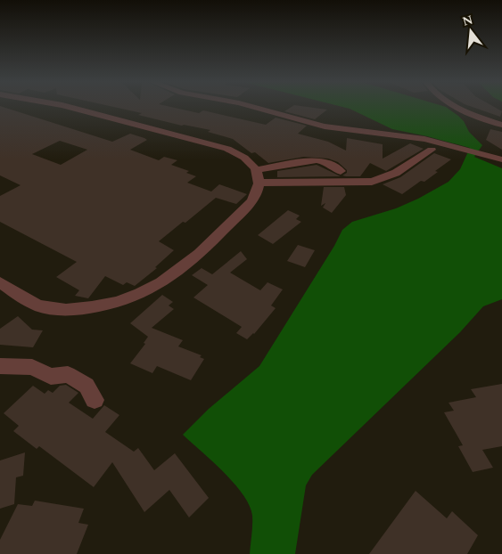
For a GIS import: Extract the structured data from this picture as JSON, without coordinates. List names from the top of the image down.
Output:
{
  "north": "top"
}
